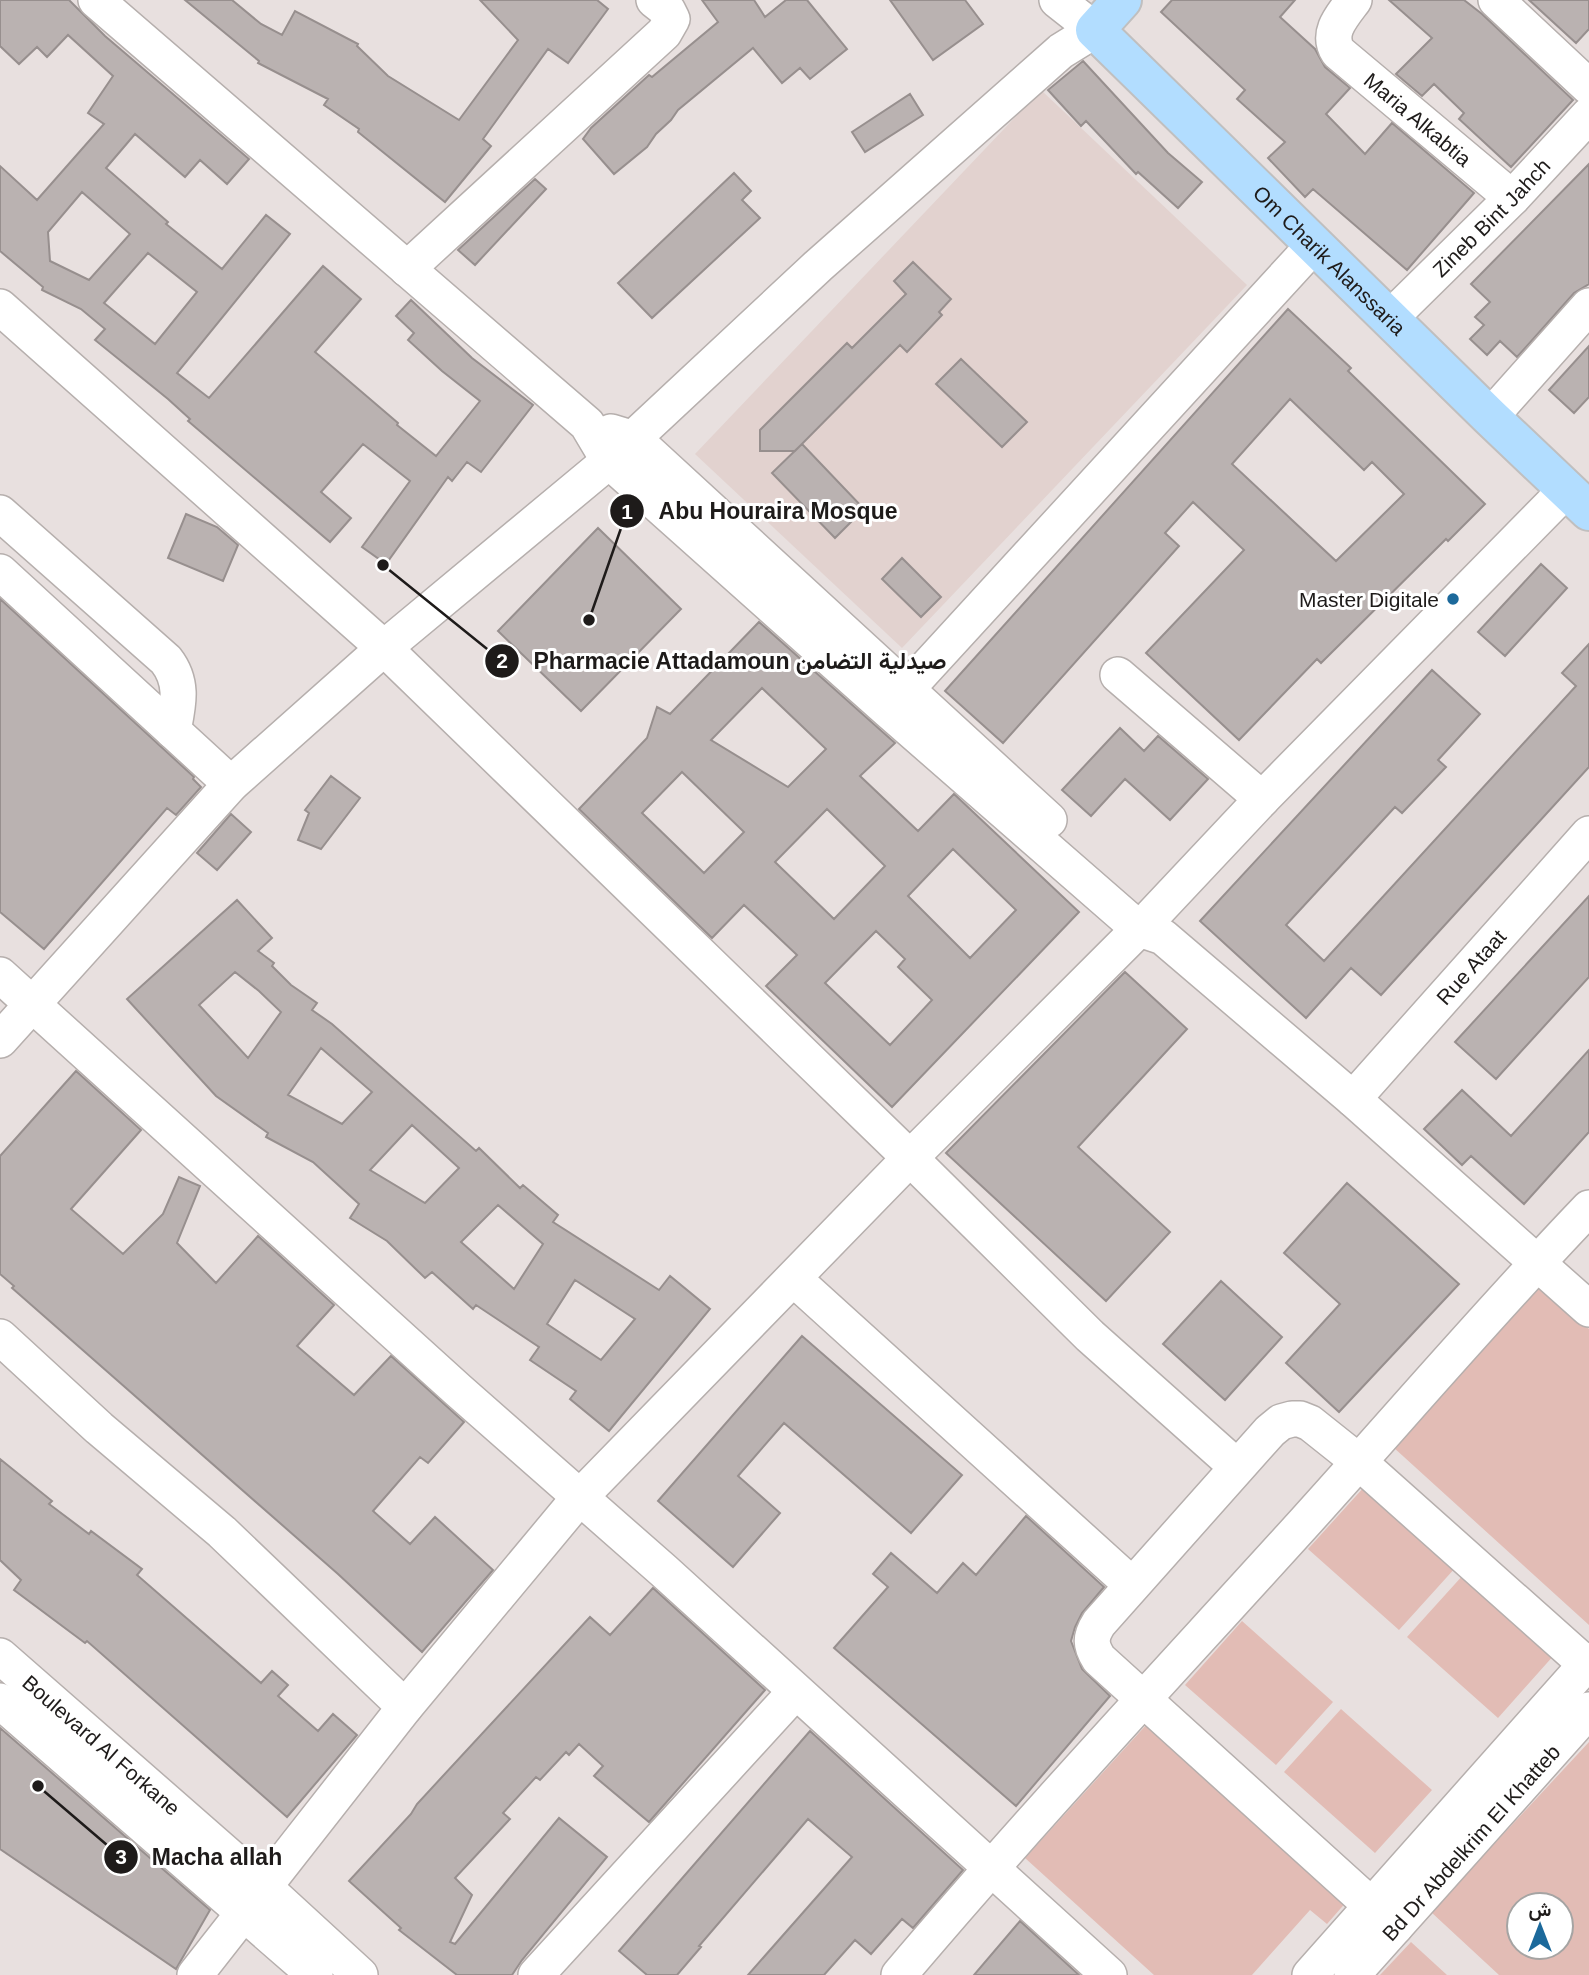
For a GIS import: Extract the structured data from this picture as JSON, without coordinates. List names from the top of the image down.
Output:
{
  "streets": {
    "main road": ["Om Charik Alanssaria"],
    "street": [
      "Maria Alkabtia",
      "Zineb Bint Jahch",
      "Rue Ataat",
      "Boulevard Al Forkane",
      "Bd Dr Abdelkrim El Khatteb"
    ]
  },
  "crossings": [
    ["Maria Alkabtia", "Zineb Bint Jahch"],
    ["Zineb Bint Jahch", "Om Charik Alanssaria"]
  ],
  "places": [
    "Pharmacie Attadamoun صيدلية التضامن",
    "Master Digitale",
    "Abu Houraira Mosque",
    "Macha allah"
  ],
  "north": "top"
}
